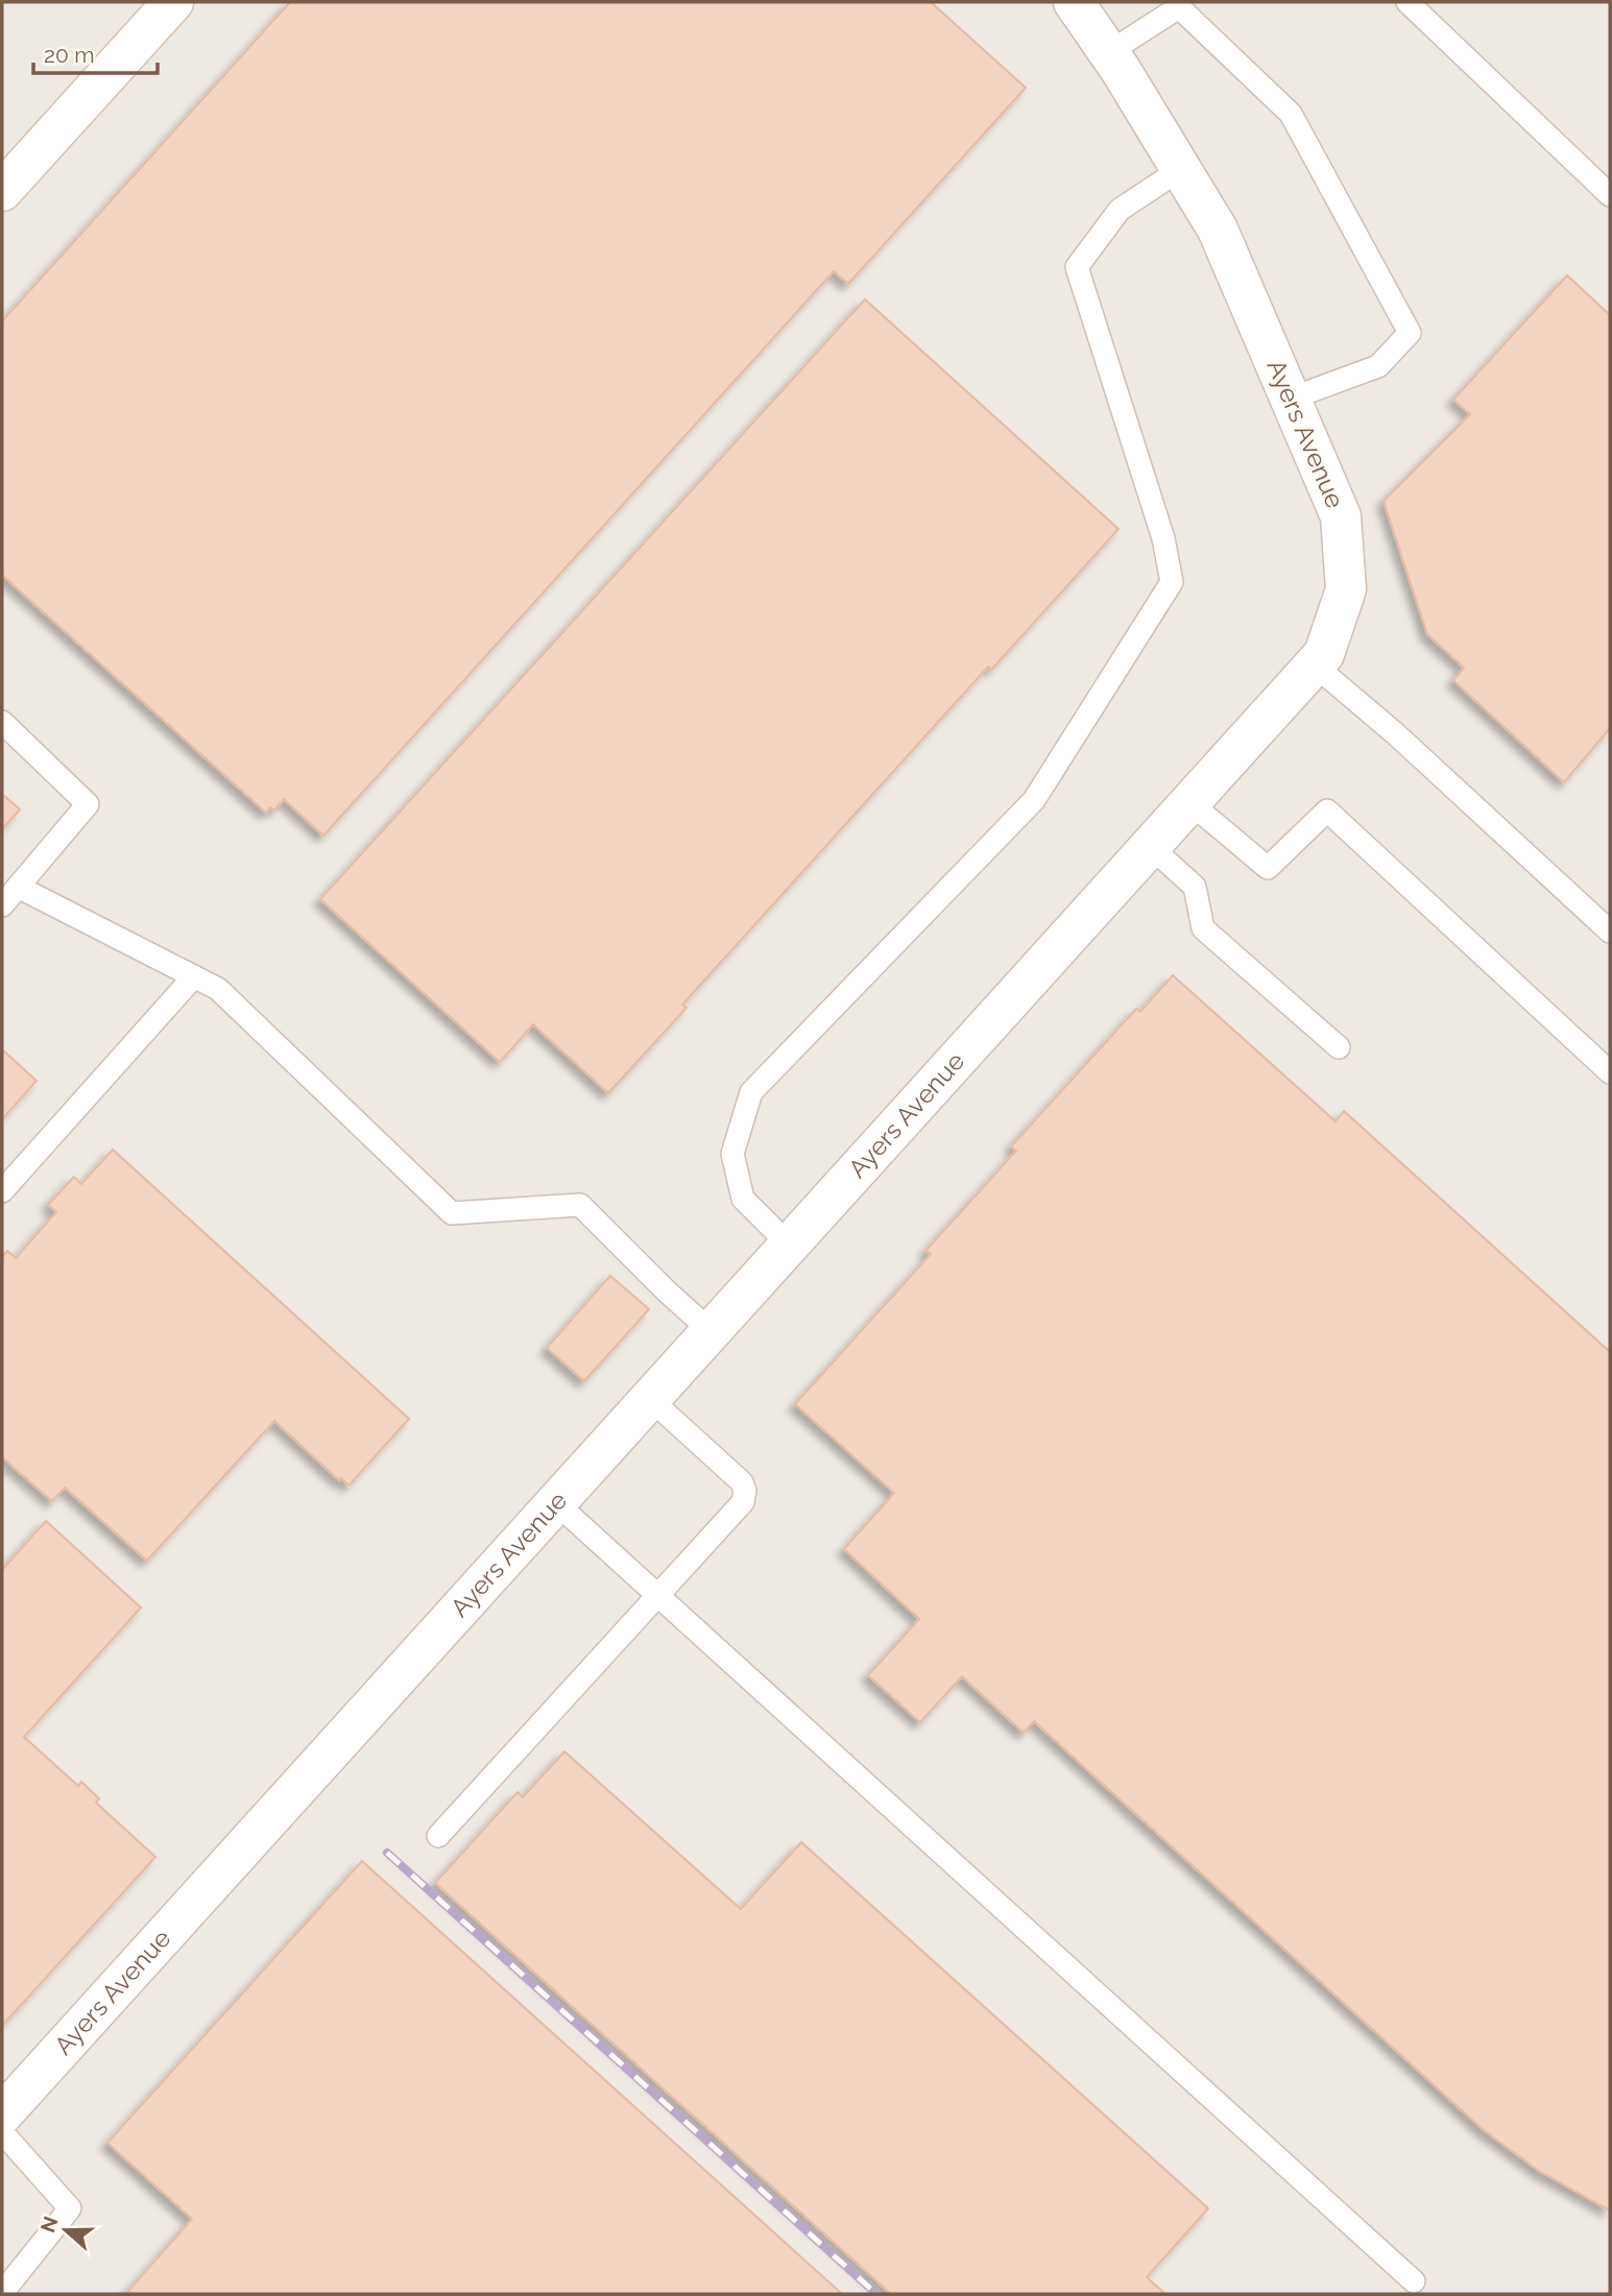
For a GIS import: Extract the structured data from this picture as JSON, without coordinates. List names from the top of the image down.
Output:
{
  "streets": {
    "street": ["Ayers Avenue"]
  },
  "scale_bar": "20 m",
  "north": "left"
}
